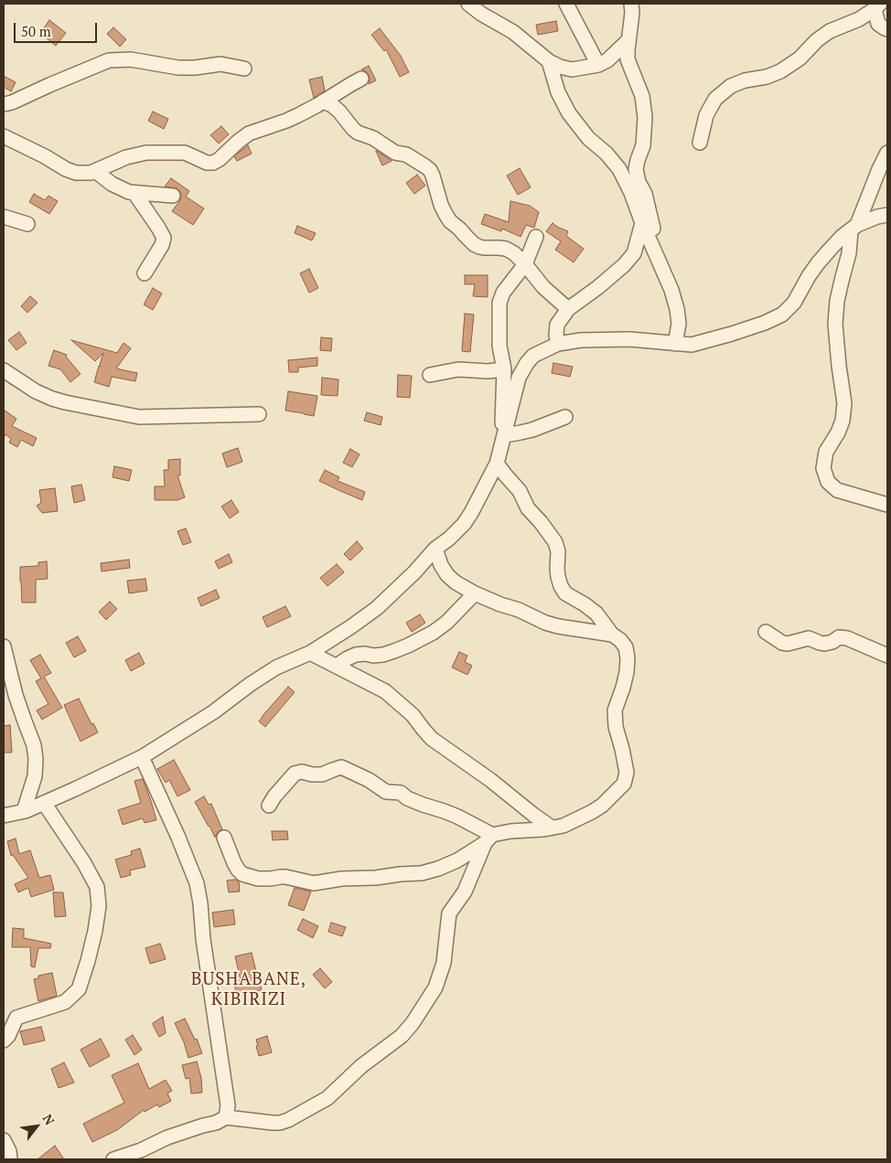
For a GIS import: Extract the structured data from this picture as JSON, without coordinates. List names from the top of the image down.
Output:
{
  "districts": ["BUSHABANE, KIBIRIZI"],
  "scale_bar": "50 m",
  "north": "top right"
}
